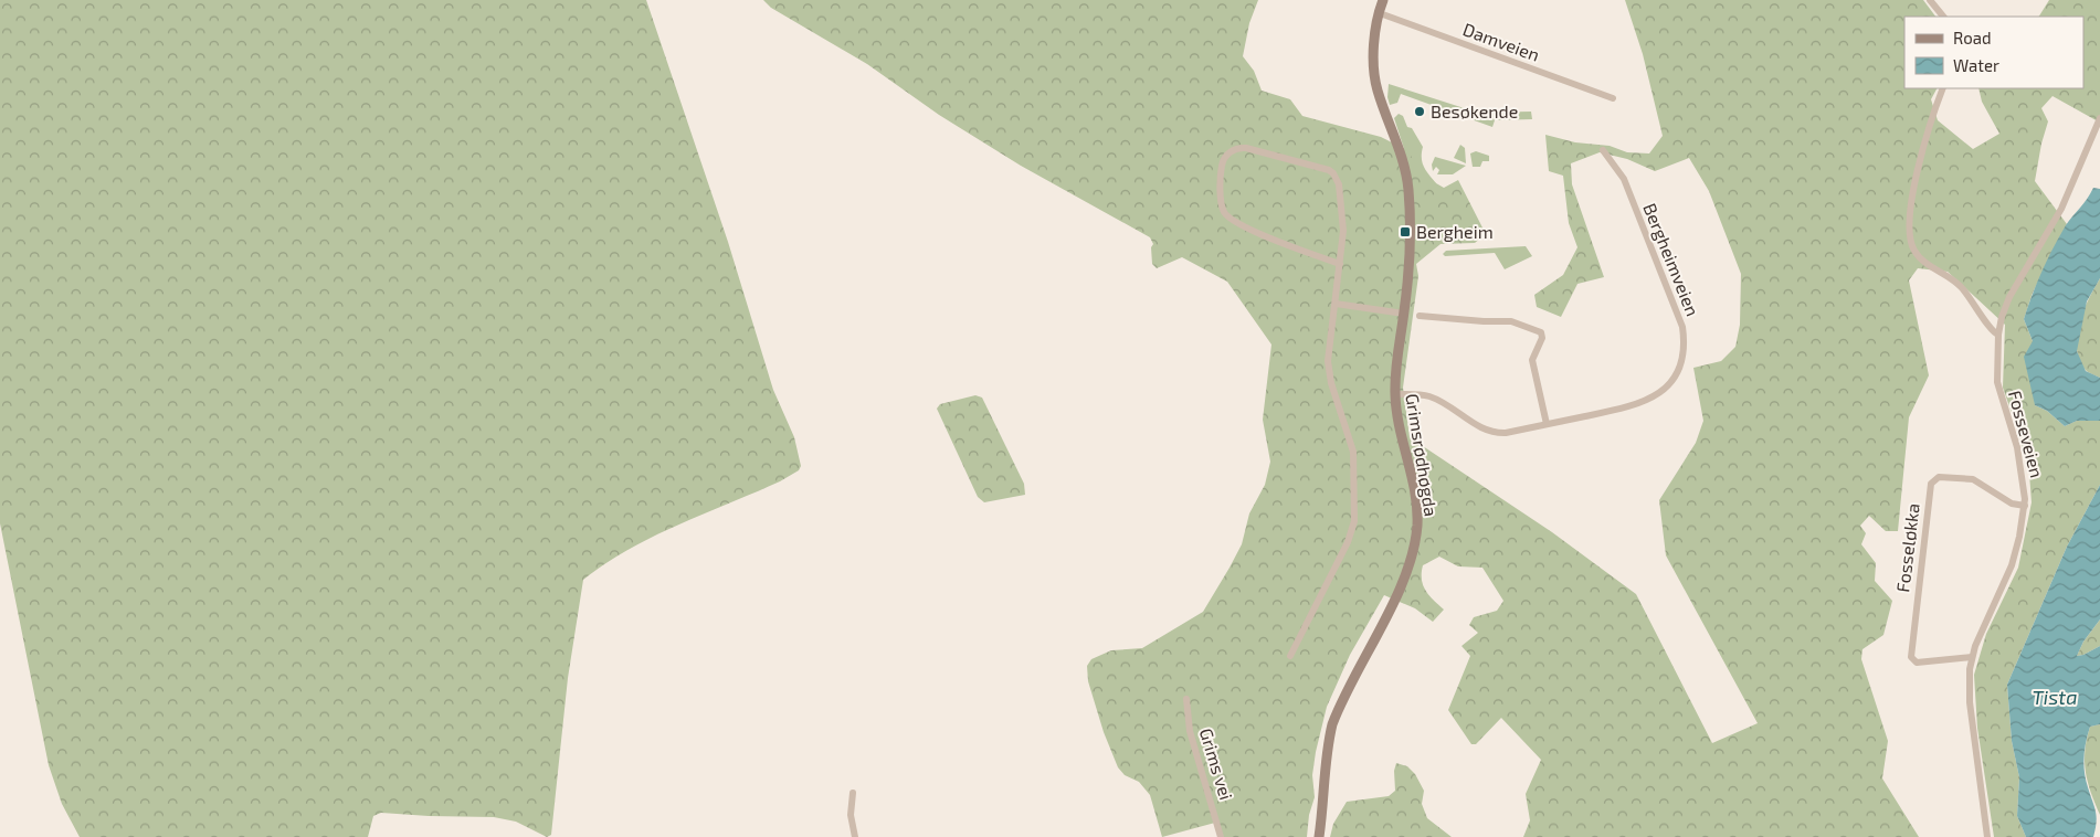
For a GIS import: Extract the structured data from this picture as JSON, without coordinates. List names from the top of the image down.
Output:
{
  "streets": {
    "main road": ["Grimsrødhøgda"],
    "street": [
      "Damveien",
      "Bergheimveien",
      "Fosseveien",
      "Fosseløkka",
      "Grims vei"
    ]
  },
  "crossings": [
    ["Damveien", "Grimsrødhøgda"],
    ["Bergheimveien", "Grimsrødhøgda"],
    ["Fosseveien", "Fosseløkka"]
  ],
  "water": ["Tista"],
  "places": {
    "other": ["Besøkende"],
    "transit": ["Bergheim"]
  },
  "legend": ["Road", "Water"]
}
